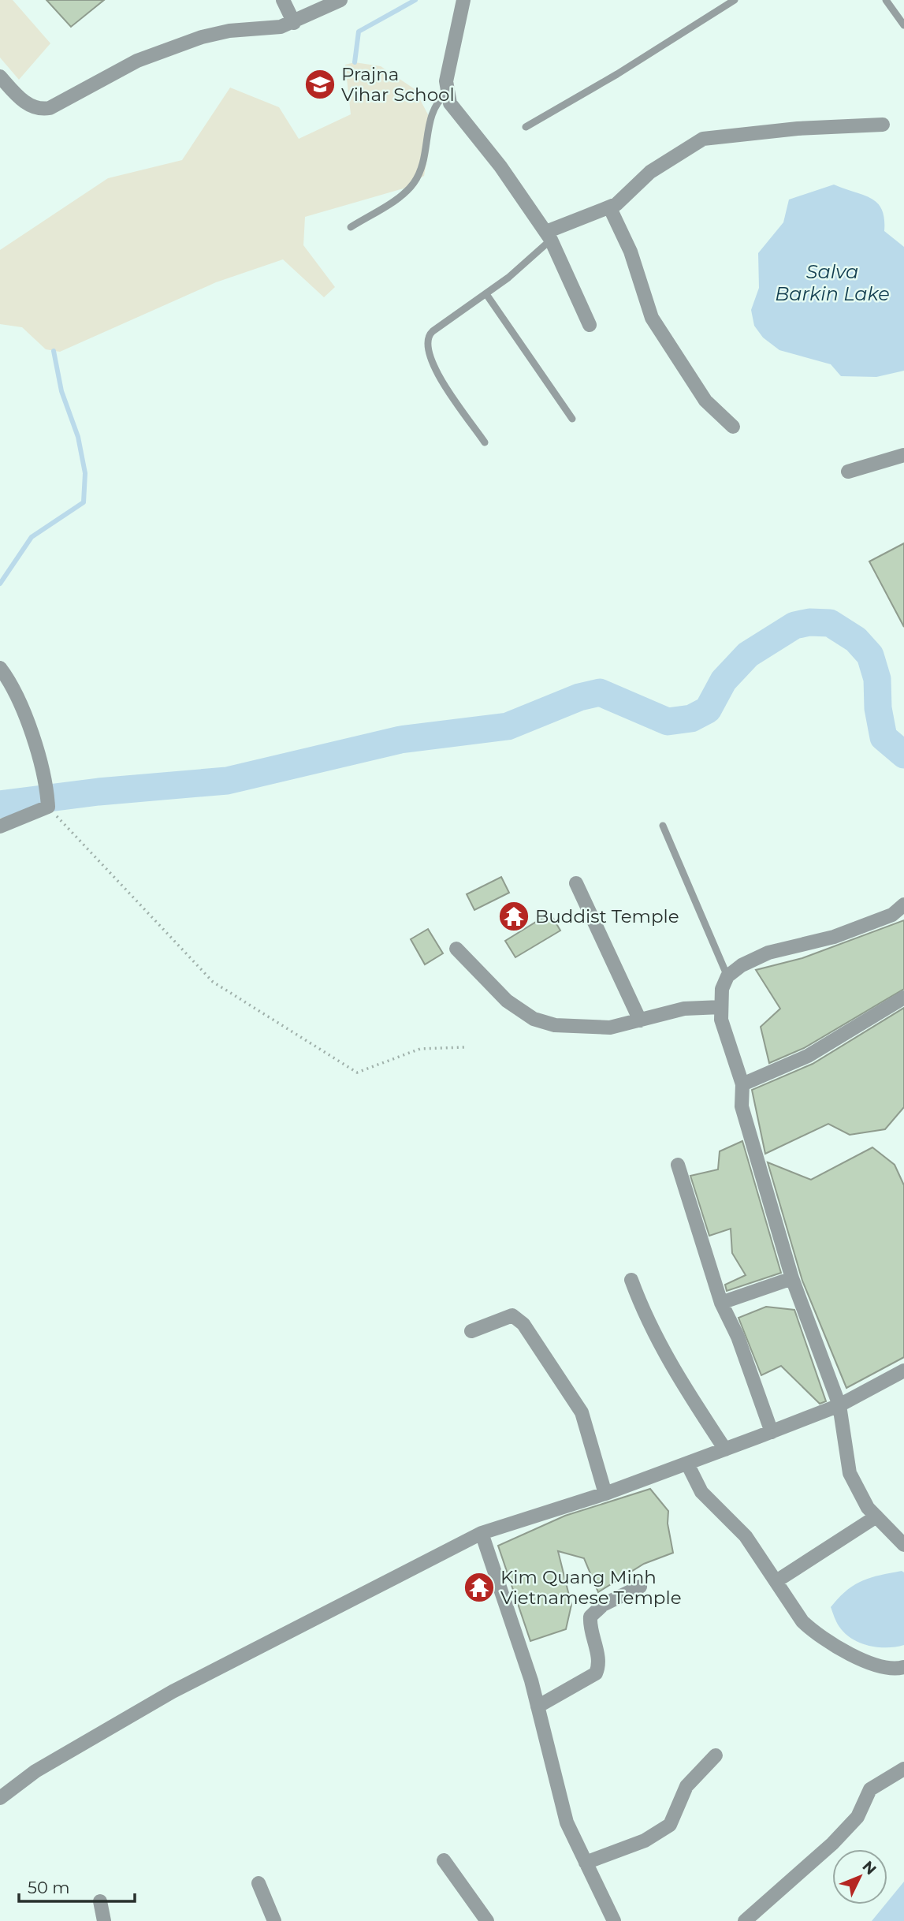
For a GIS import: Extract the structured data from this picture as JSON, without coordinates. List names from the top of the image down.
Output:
{
  "water": ["Salva Barkin Lake"],
  "places": {
    "school or university": ["Prajna Vihar School"],
    "temple": ["Buddist Temple", "Kim Quang Minh Vietnamese Temple"]
  },
  "scale_bar": "50 m",
  "north": "top right"
}
